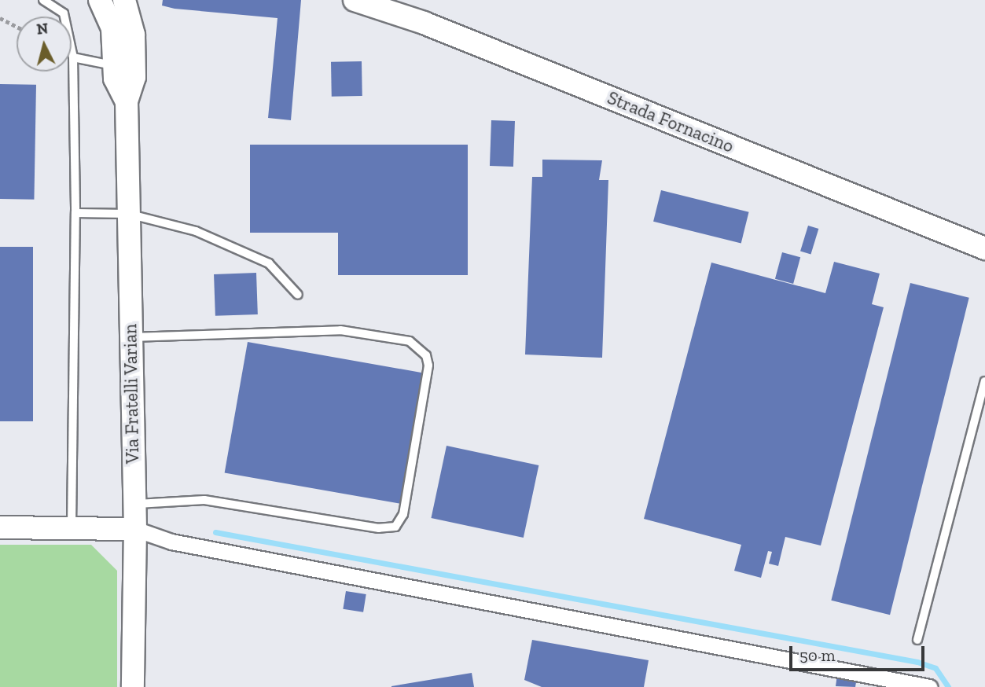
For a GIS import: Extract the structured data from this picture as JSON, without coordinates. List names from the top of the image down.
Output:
{
  "streets": {
    "street": ["Strada Fornacino", "Via Fratelli Varian"]
  },
  "scale_bar": "50 m",
  "north": "top"
}
